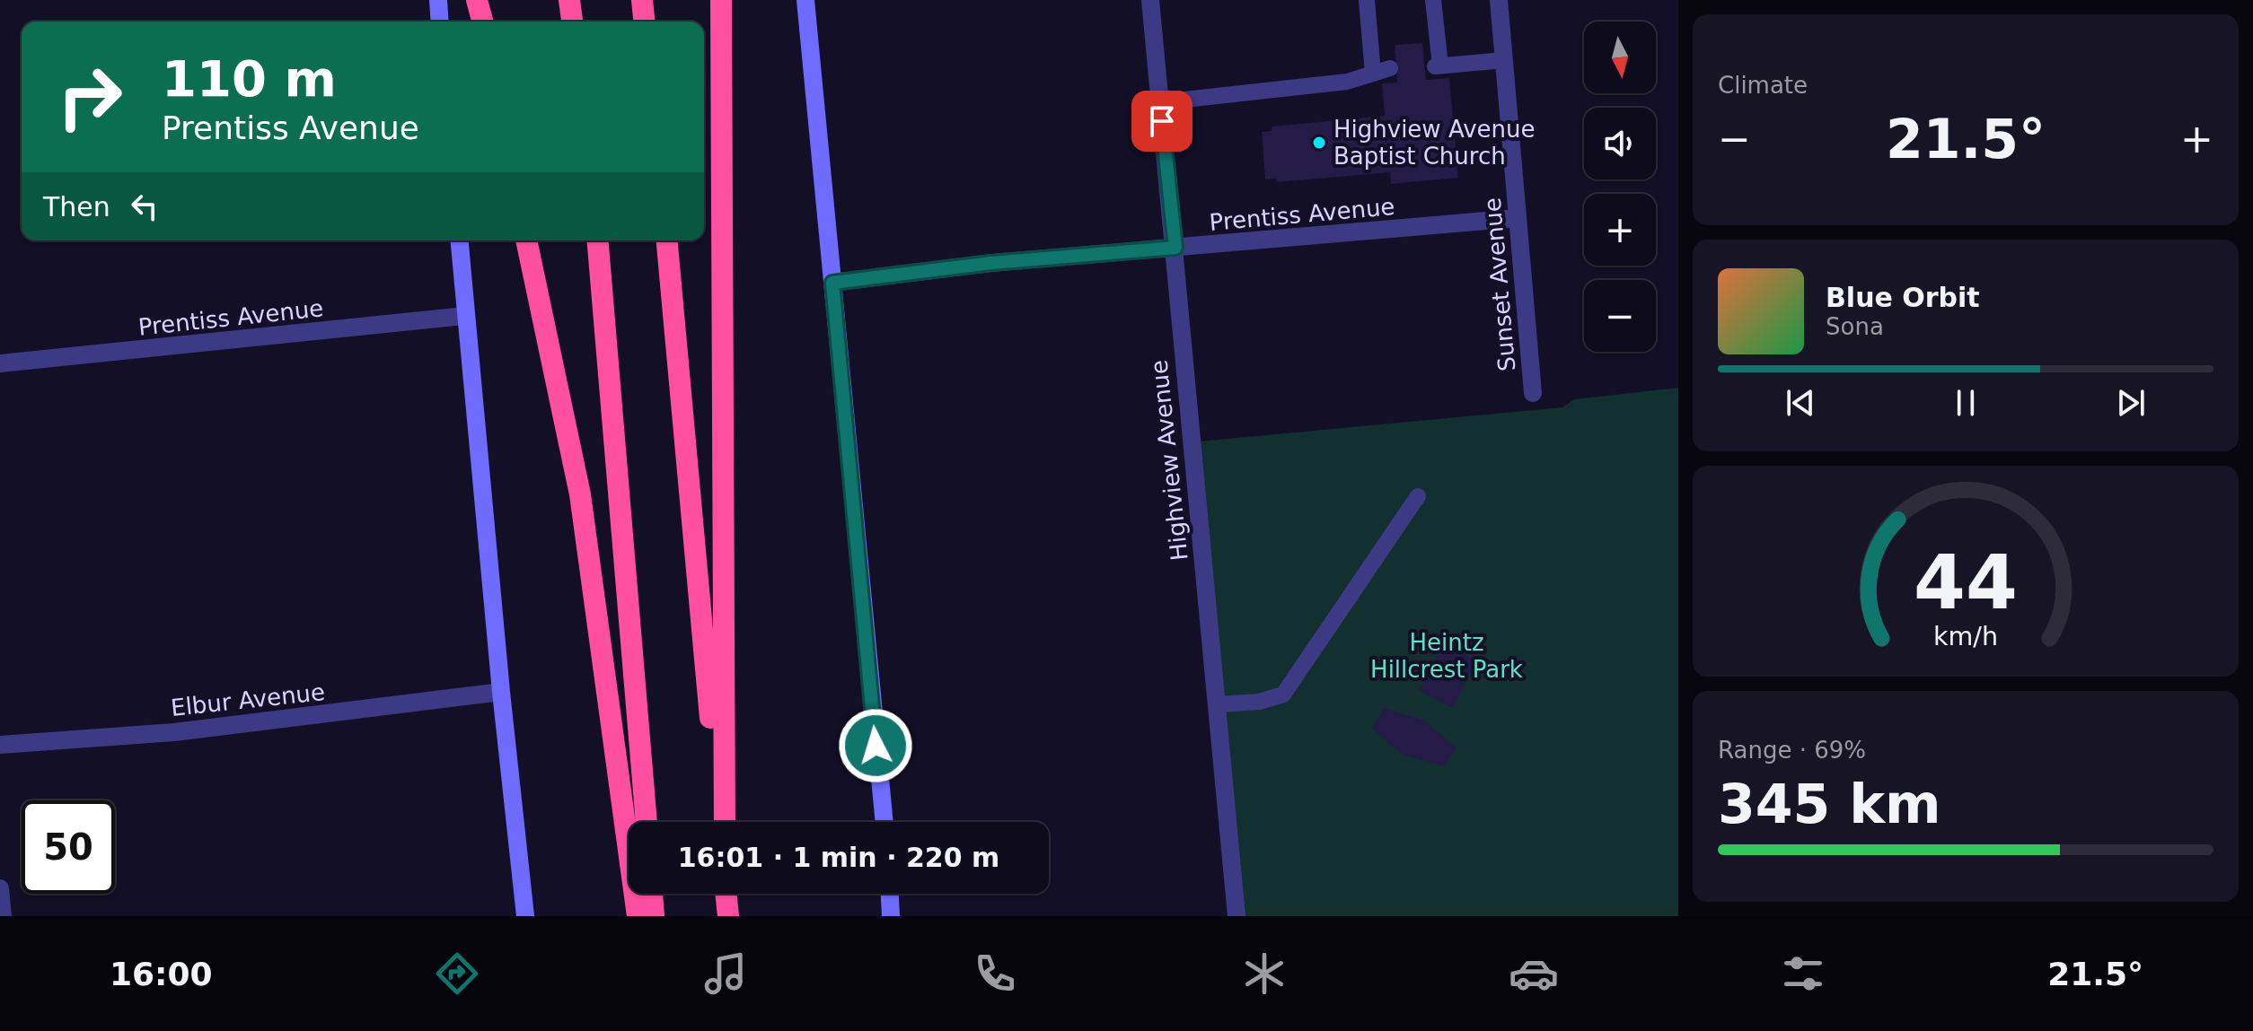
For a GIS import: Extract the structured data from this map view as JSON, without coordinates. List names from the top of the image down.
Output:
{
  "streets": {
    "street": [
      "Prentiss Avenue",
      "Sunset Avenue",
      "Highview Avenue",
      "Elbur Avenue"
    ]
  },
  "crossings": [
    ["Prentiss Avenue", "Sunset Avenue"],
    ["Prentiss Avenue", "Highview Avenue"]
  ],
  "parks": ["Heintz Hillcrest Park"],
  "places": ["Highview Avenue Baptist Church"],
  "north": "bottom",
  "page": {
    "tile": [
      "Climate",
      ["Range · 69%", "345 km"]
    ],
    "map_buttons": ["+", "−"],
    "turn": ["110 m", "Prentiss Avenue"],
    "heat": ["−", "21.5°", "+"],
    "then": "Then",
    "song": ["Blue Orbit", "Sona"],
    "limit": "50",
    "trip": "16:01 · 1 min · 220 m",
    "tabs": ["16:00", "21.5°"],
    "gauge": ["44", "km/h"]
  }
}
